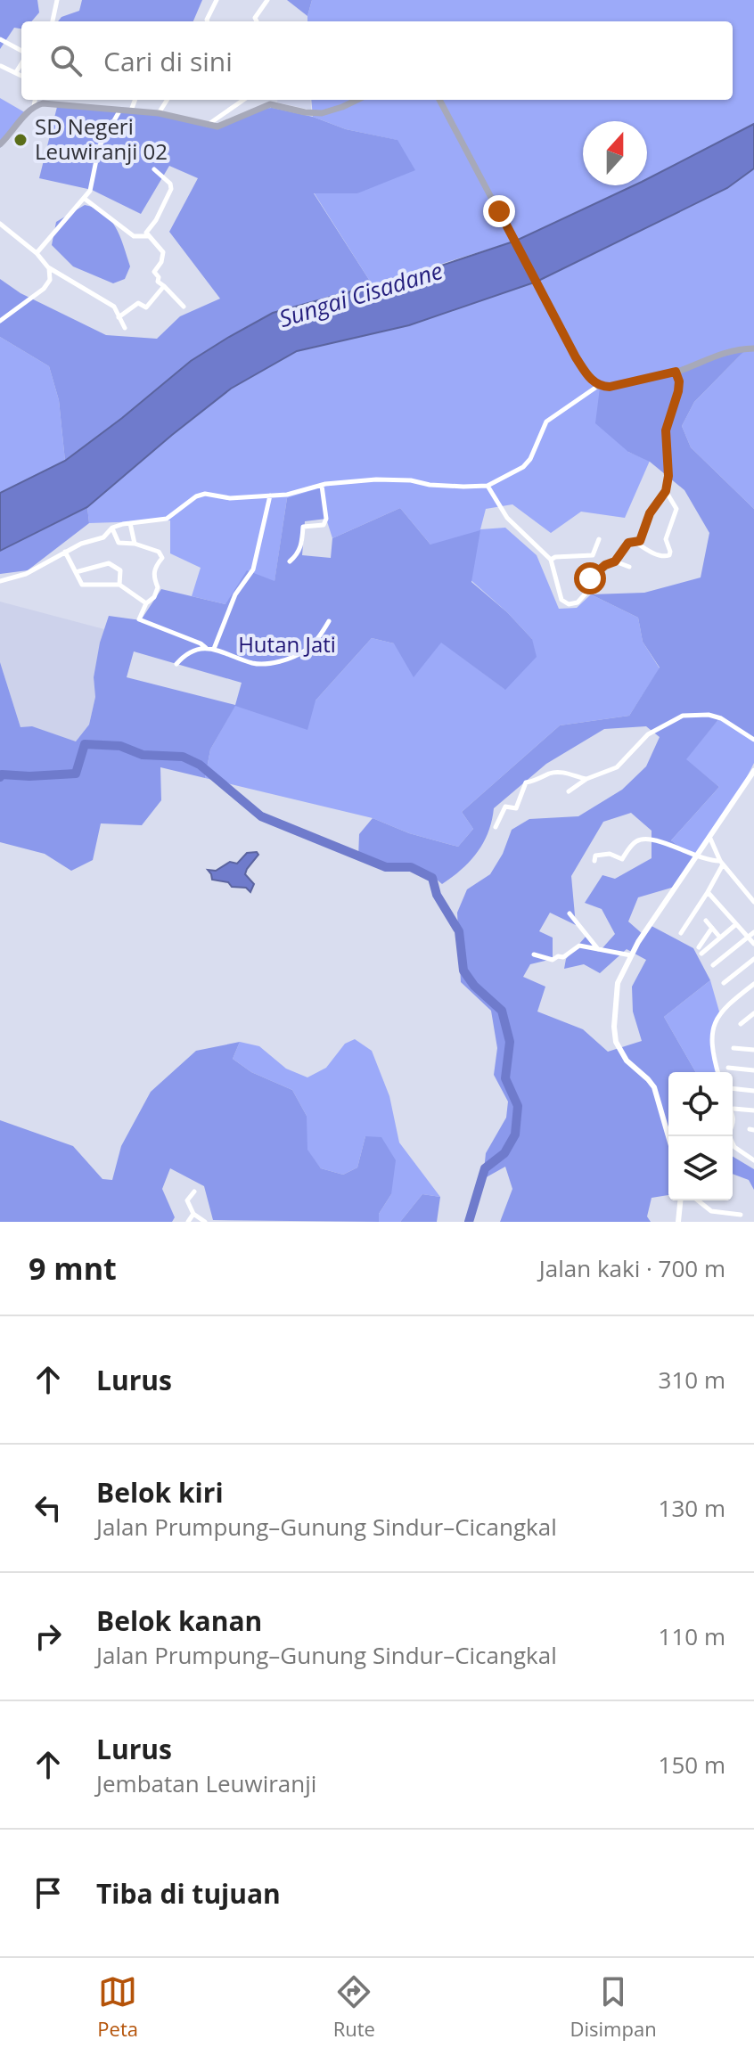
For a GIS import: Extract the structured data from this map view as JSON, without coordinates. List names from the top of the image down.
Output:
{
  "water": ["Sungai Cisadane"],
  "parks": ["Hutan Jati"],
  "places": ["SD Negeri Leuwiranji 02"],
  "north": "top",
  "page": {
    "search": "Cari di sini",
    "heading": ["9 mnt", "Jalan kaki · 700 m"],
    "list": [
      ["Lurus", "310 m"],
      ["Belok kiri", "Jalan Prumpung–Gunung Sindur–Cicangkal", "130 m"],
      ["Belok kanan", "Jalan Prumpung–Gunung Sindur–Cicangkal", "110 m"],
      ["Lurus", "Jembatan Leuwiranji", "150 m"],
      "Tiba di tujuan"
    ],
    "nav": ["Peta", "Rute", "Disimpan"]
  }
}
